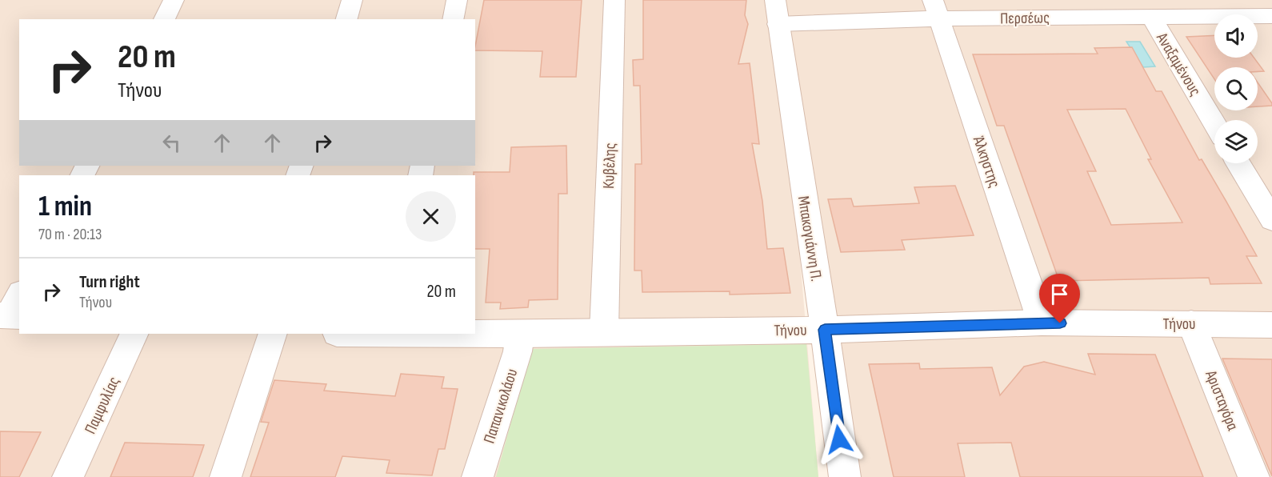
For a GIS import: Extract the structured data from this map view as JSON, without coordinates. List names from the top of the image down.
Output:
{
  "streets": {
    "street": [
      "Περσέως",
      "Αναξαμένους",
      "Άλκηστης",
      "Κυβέλης",
      "Μπακογιάννη Π.",
      "Τήνου",
      "Αρισταγόρα",
      "Παμφυλίας",
      "Παπανικολάου"
    ]
  },
  "crossings": [
    ["Περσέως", "Αναξαμένους"],
    ["Περσέως", "Άλκηστης"],
    ["Περσέως", "Μπακογιάννη Π."],
    ["Άλκηστης", "Τήνου"],
    ["Κυβέλης", "Τήνου"],
    ["Μπακογιάννη Π.", "Τήνου"],
    ["Τήνου", "Αρισταγόρα"],
    ["Τήνου", "Παπανικολάου"]
  ],
  "page": {
    "turn": ["20 m", "Τήνου"],
    "heading": ["1 min", "70 m · 20:13"],
    "list": [
      {
        "name": "Turn right",
        "note": "Τήνου",
        "value": "20 m"
      }
    ]
  }
}
